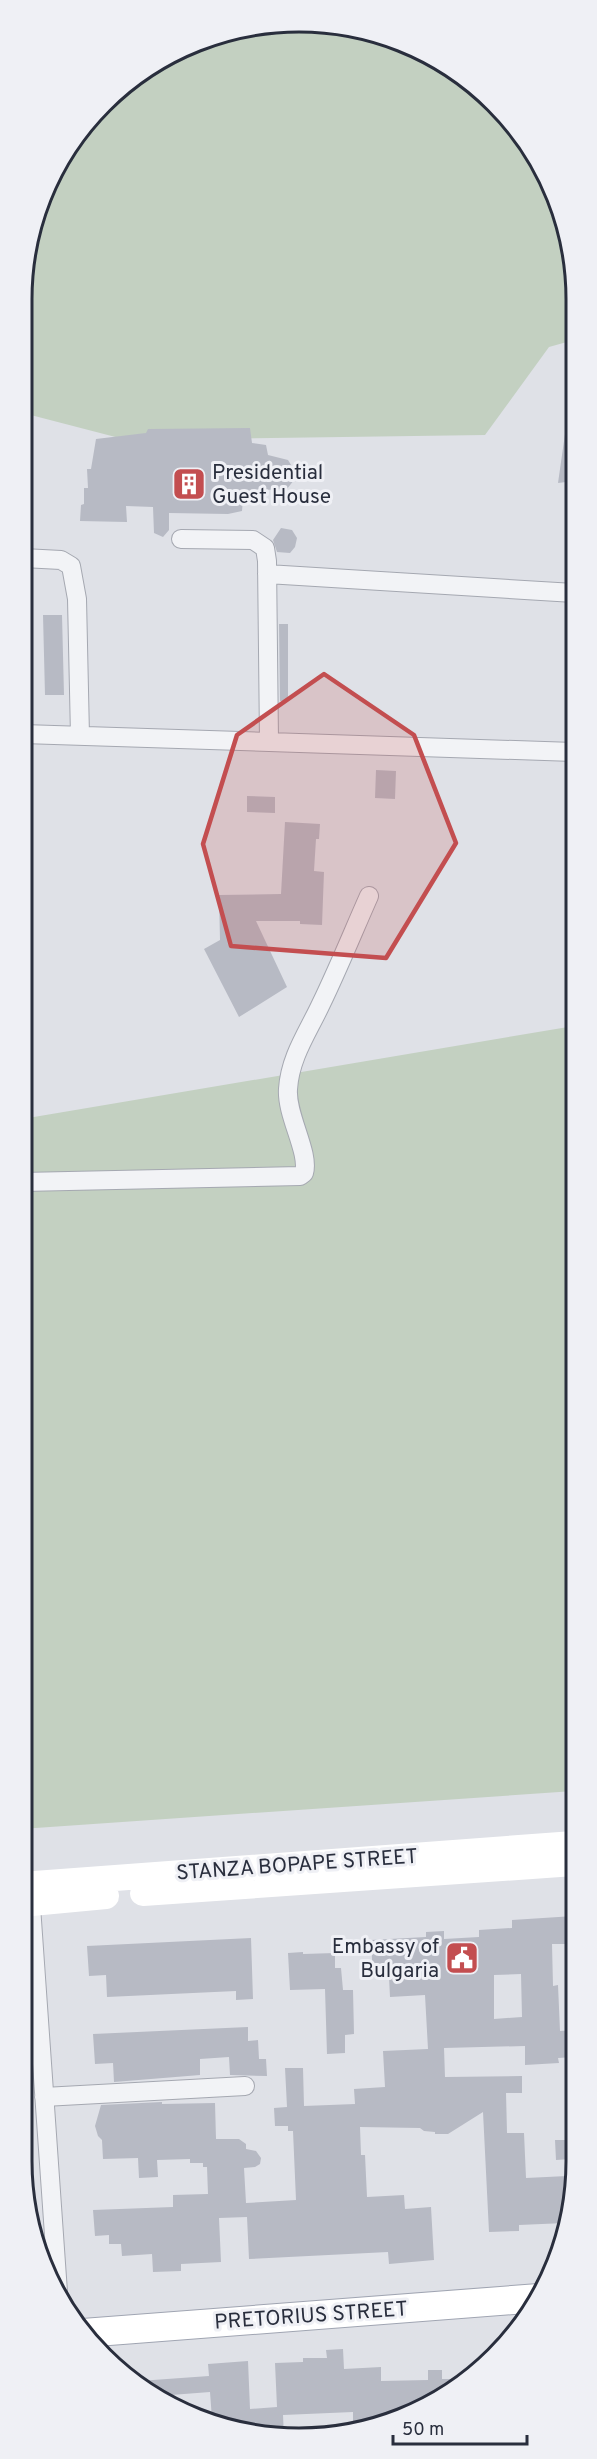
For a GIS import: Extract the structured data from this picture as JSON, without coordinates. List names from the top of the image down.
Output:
{
  "streets": {
    "main road": ["STANZA BOPAPE STREET", "PRETORIUS STREET"]
  },
  "places": {
    "building": ["Presidential Guest House"],
    "public building": ["Embassy of Bulgaria"]
  },
  "scale_bar": "50 m"
}
